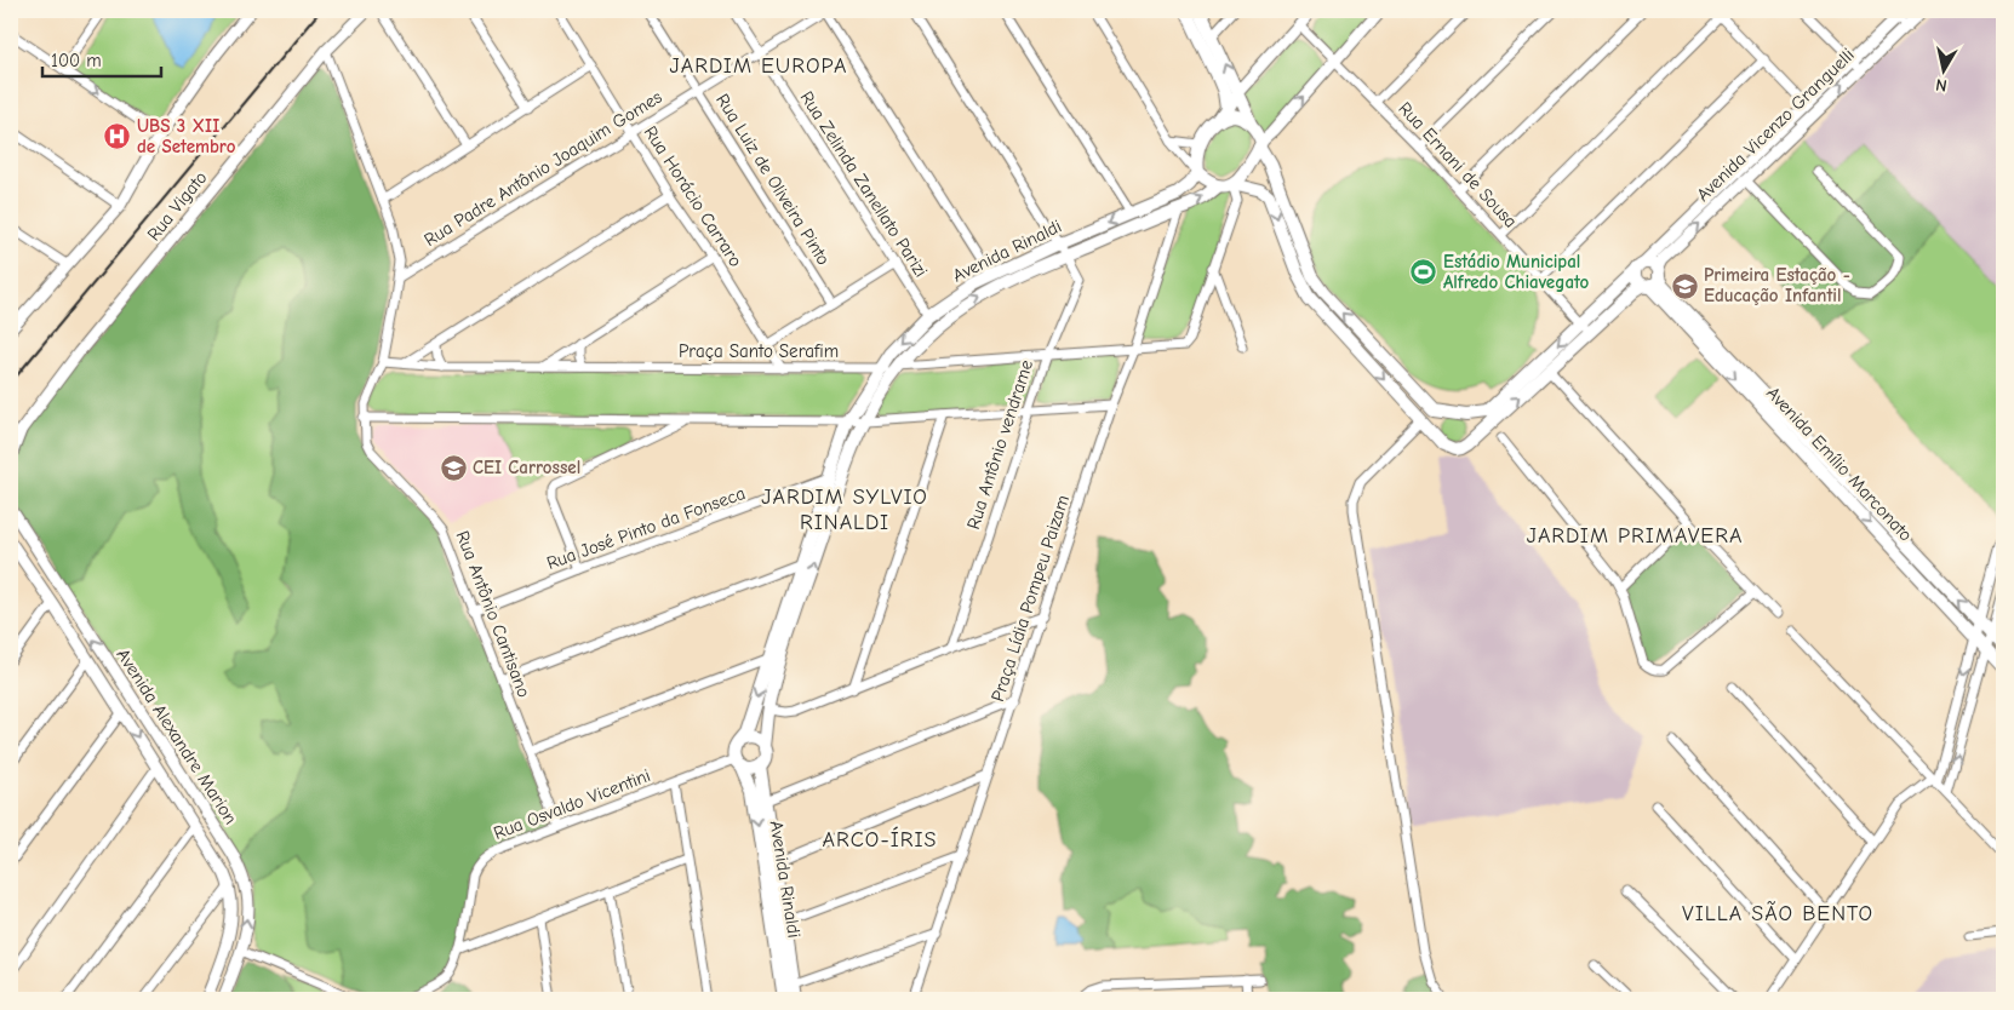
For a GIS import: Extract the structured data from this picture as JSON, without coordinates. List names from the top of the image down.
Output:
{
  "streets": {
    "main road": ["Avenida Vicenzo Granguelli", "Avenida Rinaldi", "Avenida Emílio Marconato"],
    "street": [
      "Rua Ernani de Sousa",
      "Rua Padre Antônio Joaquim Gomes",
      "Rua Luiz de Oliveira Pinto",
      "Rua Zelinda Zanellato Parizi",
      "Rua Horácio Carraro",
      "Rua Vigato",
      "Praça Santo Serafim",
      "Rua Antônio vendrame",
      "Rua José Pinto da Fonseca",
      "Praça Lídia Pompeu Paizam",
      "Rua Antônio Cantisano",
      "Avenida Alexandre Marion",
      "Rua Osvaldo Vicentini"
    ]
  },
  "crossings": [
    ["Avenida Vicenzo Granguelli", "Rua Ernani de Sousa"],
    ["Avenida Vicenzo Granguelli", "Avenida Emílio Marconato"],
    ["Rua Padre Antônio Joaquim Gomes", "Rua Luiz de Oliveira Pinto"],
    ["Rua Padre Antônio Joaquim Gomes", "Rua Zelinda Zanellato Parizi"],
    ["Rua Padre Antônio Joaquim Gomes", "Rua Horácio Carraro"],
    ["Rua Padre Antônio Joaquim Gomes", "Rua Antônio Cantisano"],
    ["Rua Zelinda Zanellato Parizi", "Avenida Rinaldi"],
    ["Rua Horácio Carraro", "Praça Santo Serafim"],
    ["Rua Vigato", "Rua Antônio Cantisano"],
    ["Avenida Rinaldi", "Praça Santo Serafim"],
    ["Avenida Rinaldi", "Rua Antônio vendrame"],
    ["Avenida Rinaldi", "Rua José Pinto da Fonseca"],
    ["Avenida Rinaldi", "Praça Lídia Pompeu Paizam"],
    ["Avenida Rinaldi", "Rua Osvaldo Vicentini"],
    ["Praça Santo Serafim", "Rua Antônio vendrame"],
    ["Praça Santo Serafim", "Praça Lídia Pompeu Paizam"],
    ["Praça Santo Serafim", "Rua Antônio Cantisano"],
    ["Rua José Pinto da Fonseca", "Rua Antônio Cantisano"],
    ["Rua Antônio Cantisano", "Rua Osvaldo Vicentini"]
  ],
  "districts": [
    "JARDIM EUROPA",
    "JARDIM SYLVIO RINALDI",
    "JARDIM PRIMAVERA",
    "ARCO-ÍRIS",
    "VILLA SÃO BENTO"
  ],
  "places": {
    "hospital": ["UBS 3 XII de Setembro"],
    "sports": ["Estádio Municipal Alfredo Chiavegato"],
    "school or university": ["Primeira Estação - Educação Infantil", "CEI Carrossel"]
  },
  "scale_bar": "100 m",
  "north": "bottom"
}
